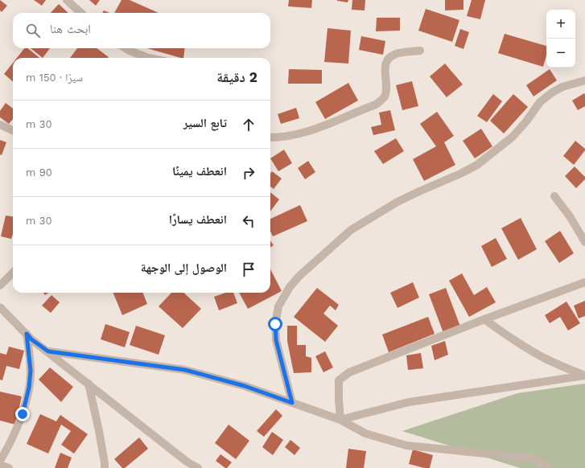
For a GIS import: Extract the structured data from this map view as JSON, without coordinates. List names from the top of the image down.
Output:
{
  "page": {
    "map_buttons": ["+", "−"],
    "search": "ابحث هنا",
    "heading": ["2 دقيقة", "سيرًا · 150 m"],
    "list": [
      ["تابع السير", "30 m"],
      ["انعطف يمينًا", "90 m"],
      ["انعطف يسارًا", "30 m"],
      "الوصول إلى الوجهة"
    ]
  }
}
